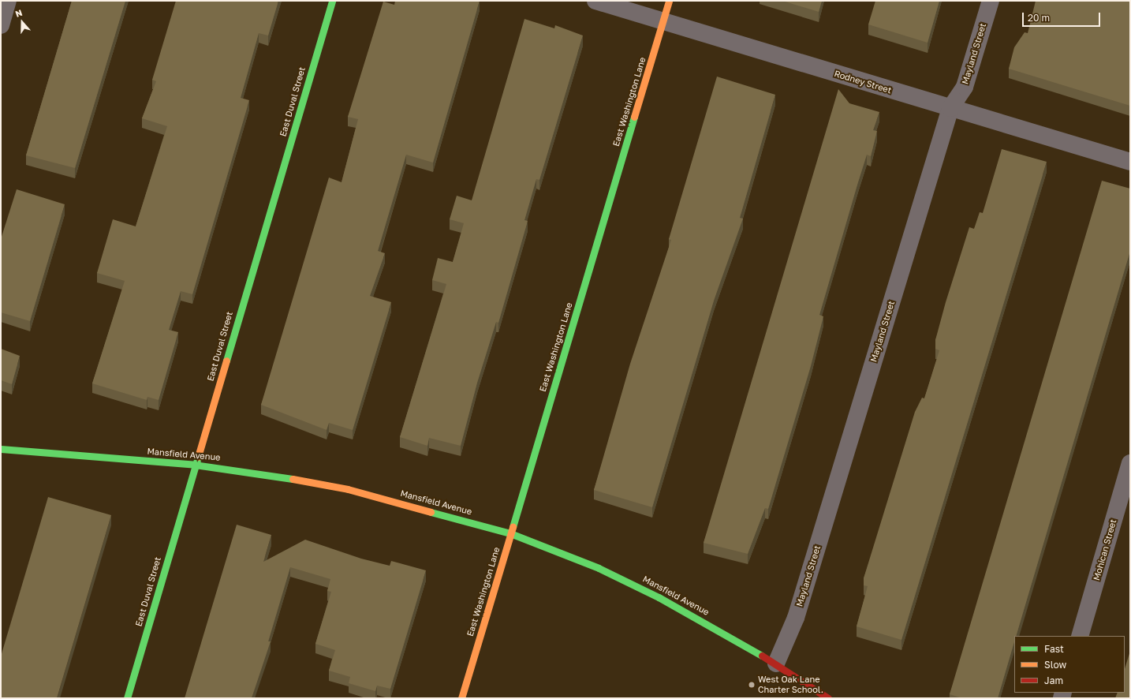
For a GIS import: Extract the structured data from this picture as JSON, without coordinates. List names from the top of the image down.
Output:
{
  "streets": {
    "street": [
      "Mayland Street",
      "Rodney Street",
      "East Duval Street",
      "East Washington Lane",
      "Mansfield Avenue",
      "Mohican Street"
    ]
  },
  "crossings": [
    ["Mayland Street", "Rodney Street"],
    ["Mayland Street", "Mansfield Avenue"],
    ["Rodney Street", "East Washington Lane"],
    ["East Duval Street", "Mansfield Avenue"],
    ["East Washington Lane", "Mansfield Avenue"]
  ],
  "places": ["West Oak Lane Charter School."],
  "legend": ["Fast", "Slow", "Jam"],
  "scale_bar": "20 m",
  "north": "top"
}
